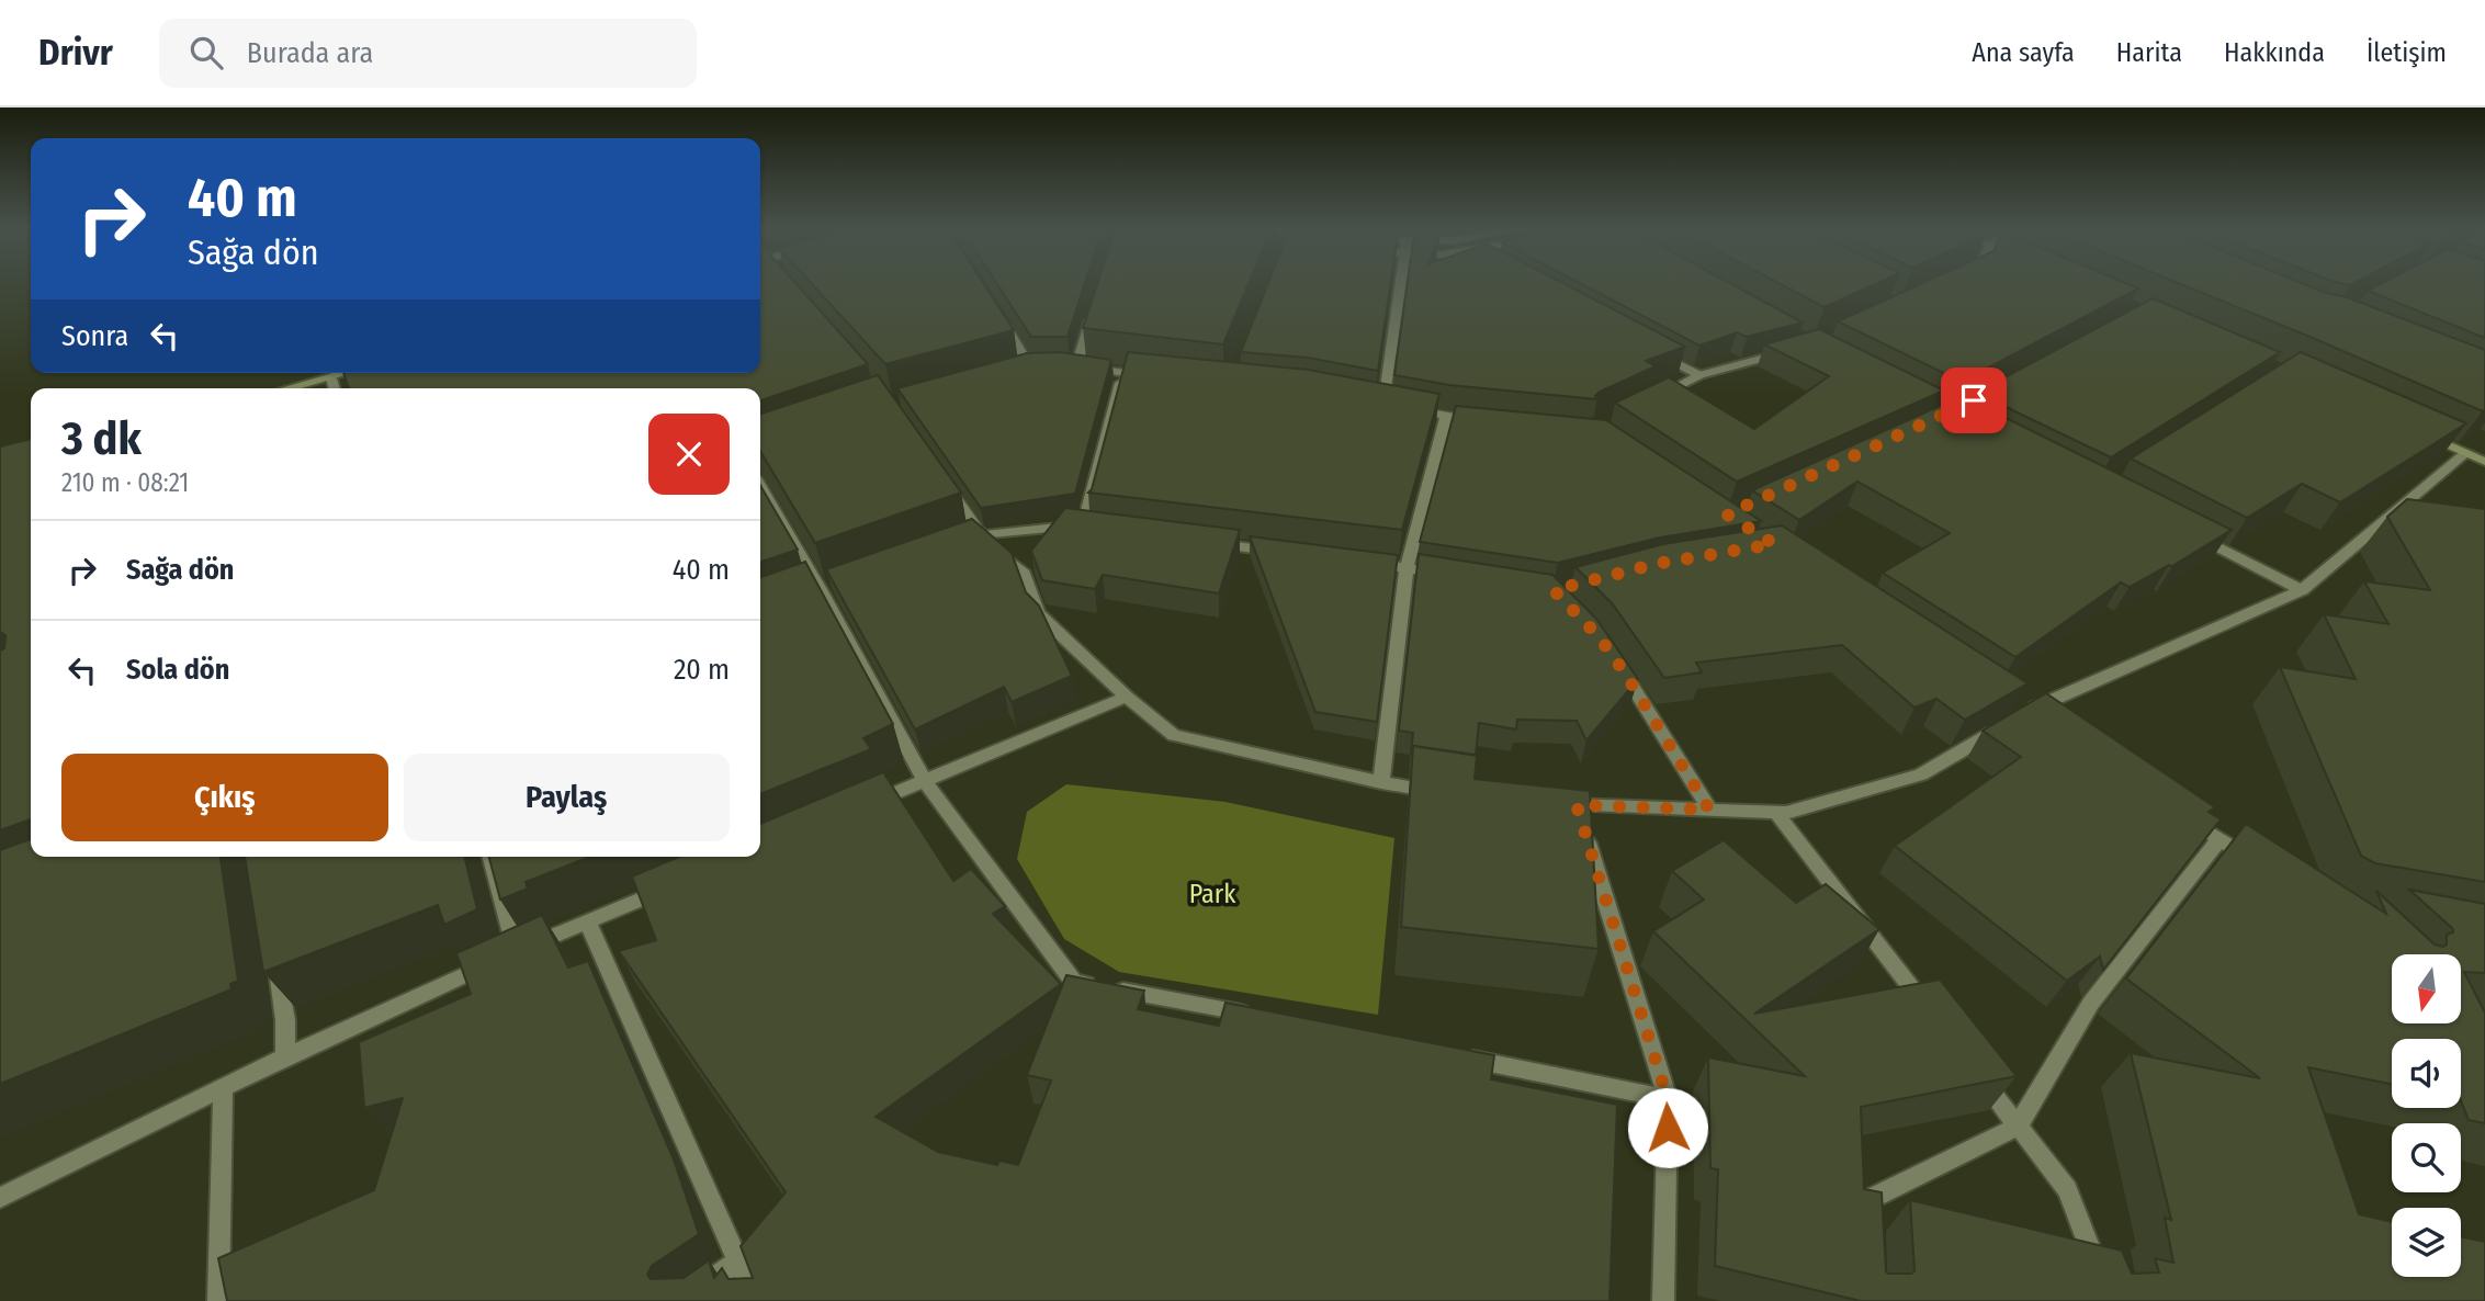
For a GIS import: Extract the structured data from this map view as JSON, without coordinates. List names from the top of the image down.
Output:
{
  "parks": ["Park"],
  "north": "bottom",
  "page": {
    "header": "Drivr",
    "search": "Burada ara",
    "nav": [
      "Ana sayfa",
      "Harita",
      "Hakkında",
      "İletişim"
    ],
    "turn": ["40 m", "Sağa dön"],
    "then": "Sonra",
    "heading": ["3 dk", "210 m · 08:21"],
    "list": [
      {
        "name": "Sağa dön",
        "value": "40 m"
      },
      {
        "name": "Sola dön",
        "value": "20 m"
      }
    ],
    "buttons": ["Çıkış", "Paylaş"]
  }
}
